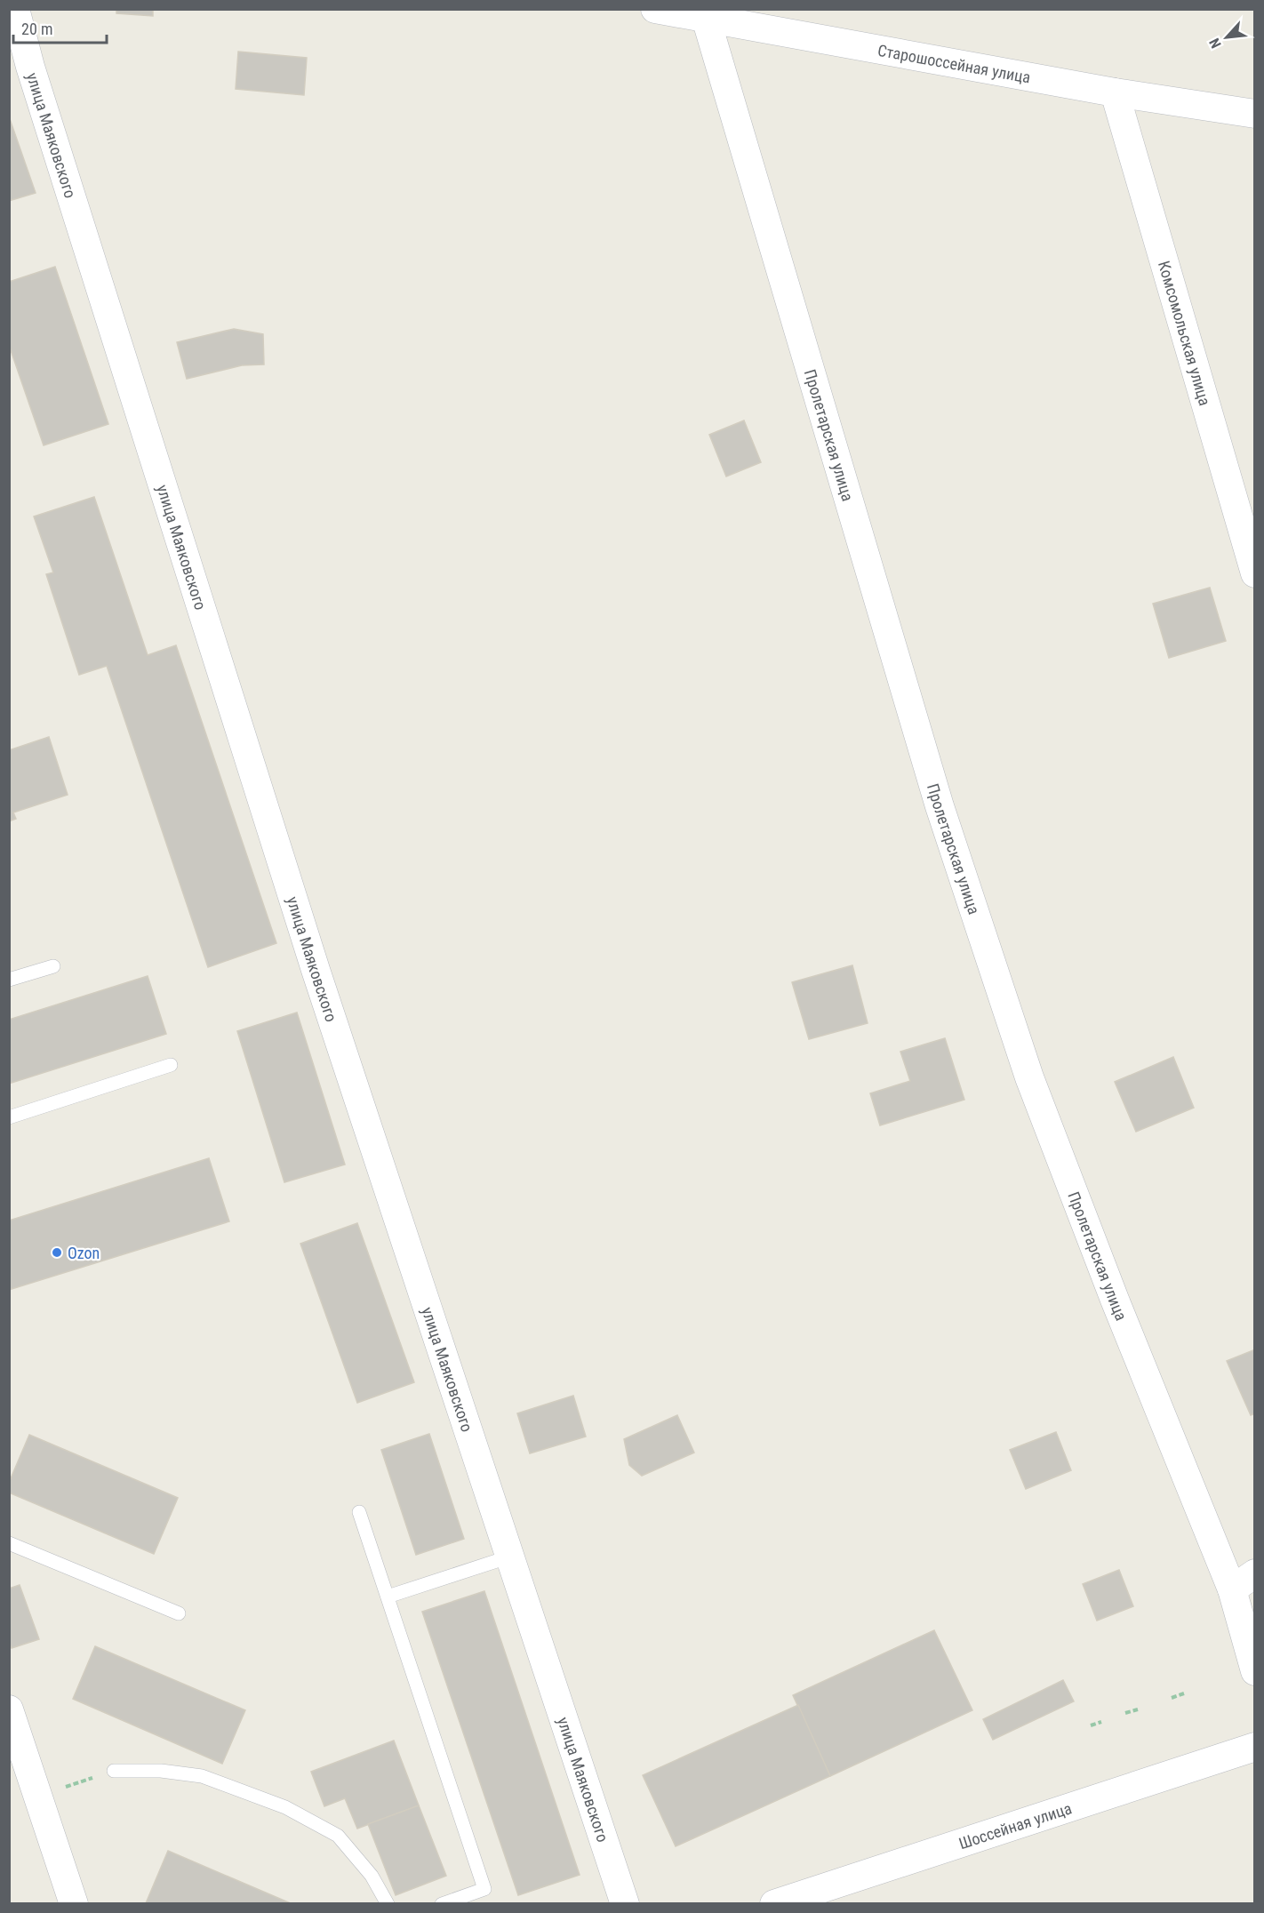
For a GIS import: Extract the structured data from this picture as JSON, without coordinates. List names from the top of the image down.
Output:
{
  "streets": {
    "street": [
      "Старошоссейная улица",
      "улица Маяковского",
      "Комсомольская улица",
      "Пролетарская улица",
      "Шоссейная улица"
    ]
  },
  "crossings": [
    ["Старошоссейная улица", "Комсомольская улица"],
    ["Старошоссейная улица", "Пролетарская улица"]
  ],
  "places": ["Ozon"],
  "scale_bar": "20 m",
  "north": "bottom left"
}
